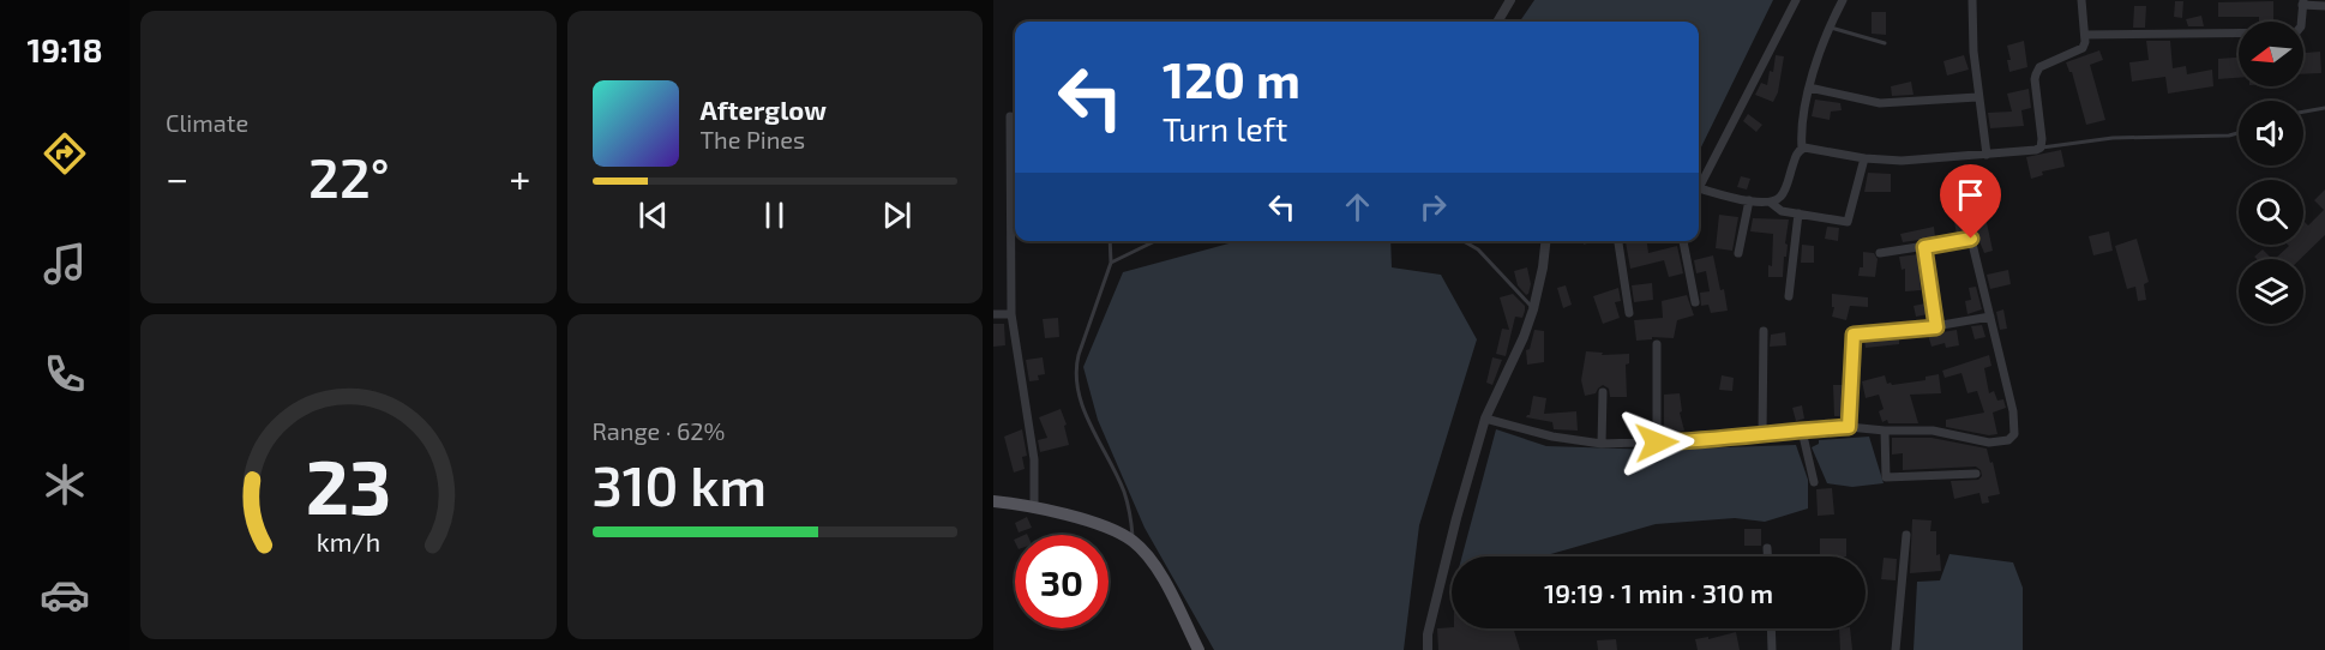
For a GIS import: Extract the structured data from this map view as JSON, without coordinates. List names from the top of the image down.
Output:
{
  "north": "left",
  "page": {
    "tabs": "19:18",
    "tile": [
      "Climate",
      ["Range · 62%", "310 km"]
    ],
    "turn": ["120 m", "Turn left"],
    "song": ["Afterglow", "The Pines"],
    "heat": ["−", "22°", "+"],
    "limit": "30",
    "trip": "19:19 · 1 min · 310 m",
    "gauge": ["23", "km/h"]
  }
}
